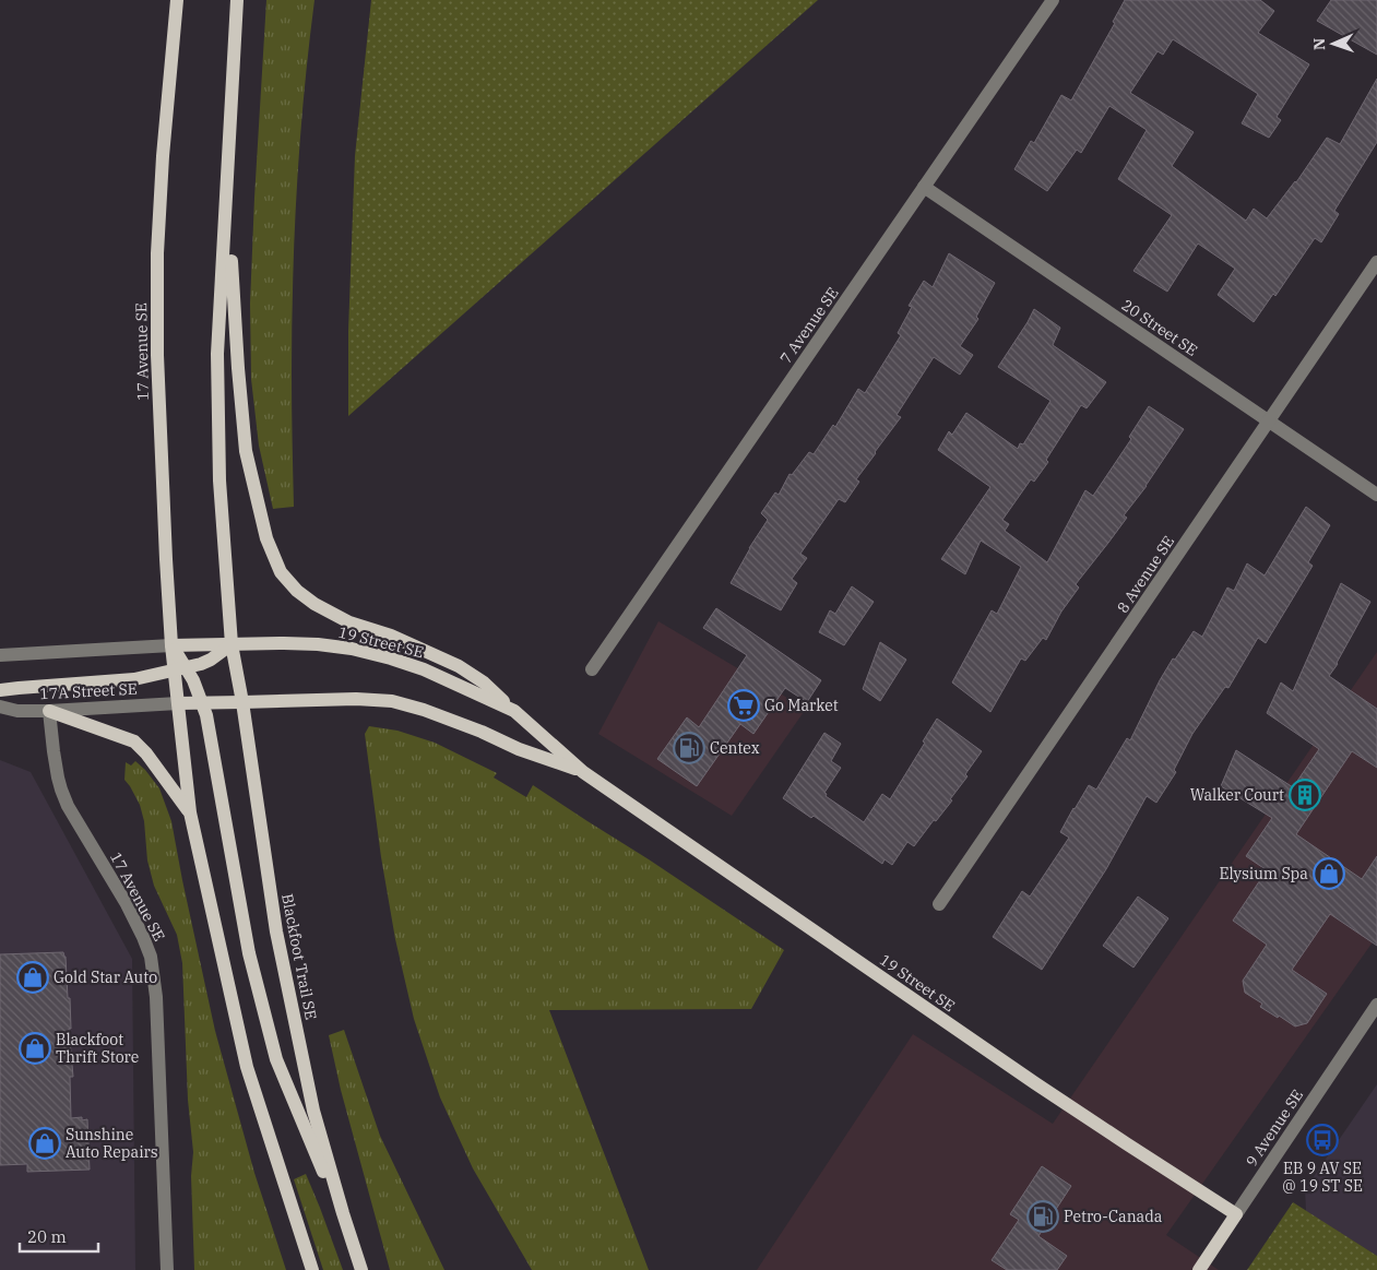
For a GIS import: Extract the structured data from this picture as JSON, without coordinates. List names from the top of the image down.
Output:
{
  "streets": {
    "main road": [
      "17 Avenue SE",
      "19 Street SE",
      "Blackfoot Trail SE",
      "9 Avenue SE"
    ],
    "street": [
      "7 Avenue SE",
      "20 Street SE",
      "8 Avenue SE",
      "17A Street SE"
    ]
  },
  "crossings": [
    ["7 Avenue SE", "20 Street SE"],
    ["20 Street SE", "8 Avenue SE"],
    ["17 Avenue SE", "19 Street SE"],
    ["17 Avenue SE", "17A Street SE"],
    ["19 Street SE", "17A Street SE"],
    ["19 Street SE", "Blackfoot Trail SE"],
    ["19 Street SE", "9 Avenue SE"]
  ],
  "places": {
    "supermarket": ["Go Market"],
    "fuel station": ["Centex", "Petro-Canada"],
    "building": ["Walker Court"],
    "shop": [
      "Elysium Spa",
      "Gold Star Auto",
      "Blackfoot Thrift Store",
      "Sunshine Auto Repairs"
    ],
    "bus stop": ["EB 9 AV SE @ 19 ST SE"]
  },
  "scale_bar": "20 m",
  "north": "left"
}
